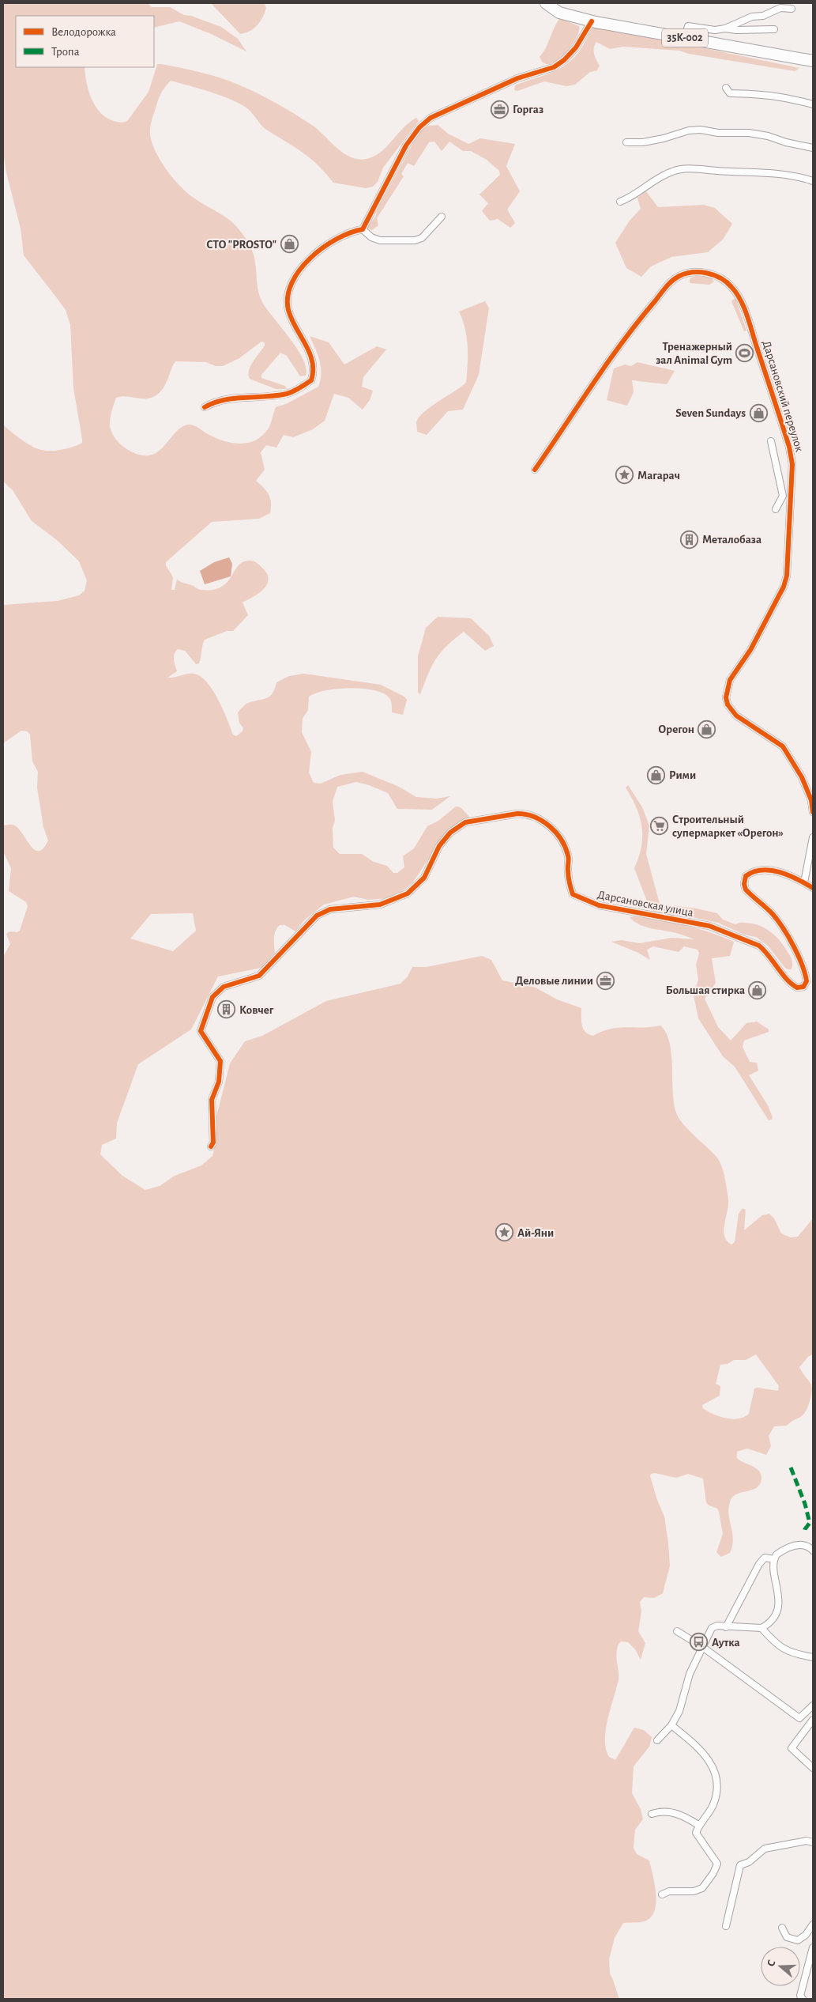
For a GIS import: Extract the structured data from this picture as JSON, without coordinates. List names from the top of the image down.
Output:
{
  "streets": {
    "highway": ["35К-002"],
    "street": ["Дарсановский переулок", "Дарсановская улица"]
  },
  "places": {
    "office": ["Горгаз", "Деловые линии"],
    "shop": [
      "СТО \"PROSTO\"",
      "Seven Sundays",
      "Орегон",
      "Рими",
      "Большая стирка"
    ],
    "sports": ["Тренажерный зал Animal Gym"],
    "place": ["Магарач", "Ай-Яни"],
    "building": ["Металобаза", "Ковчег"],
    "supermarket": ["Строительный супермаркет «Орегон»"],
    "bus stop": ["Аутка"]
  },
  "legend": ["Велодорожка", "Тропа"],
  "north": "left"
}
